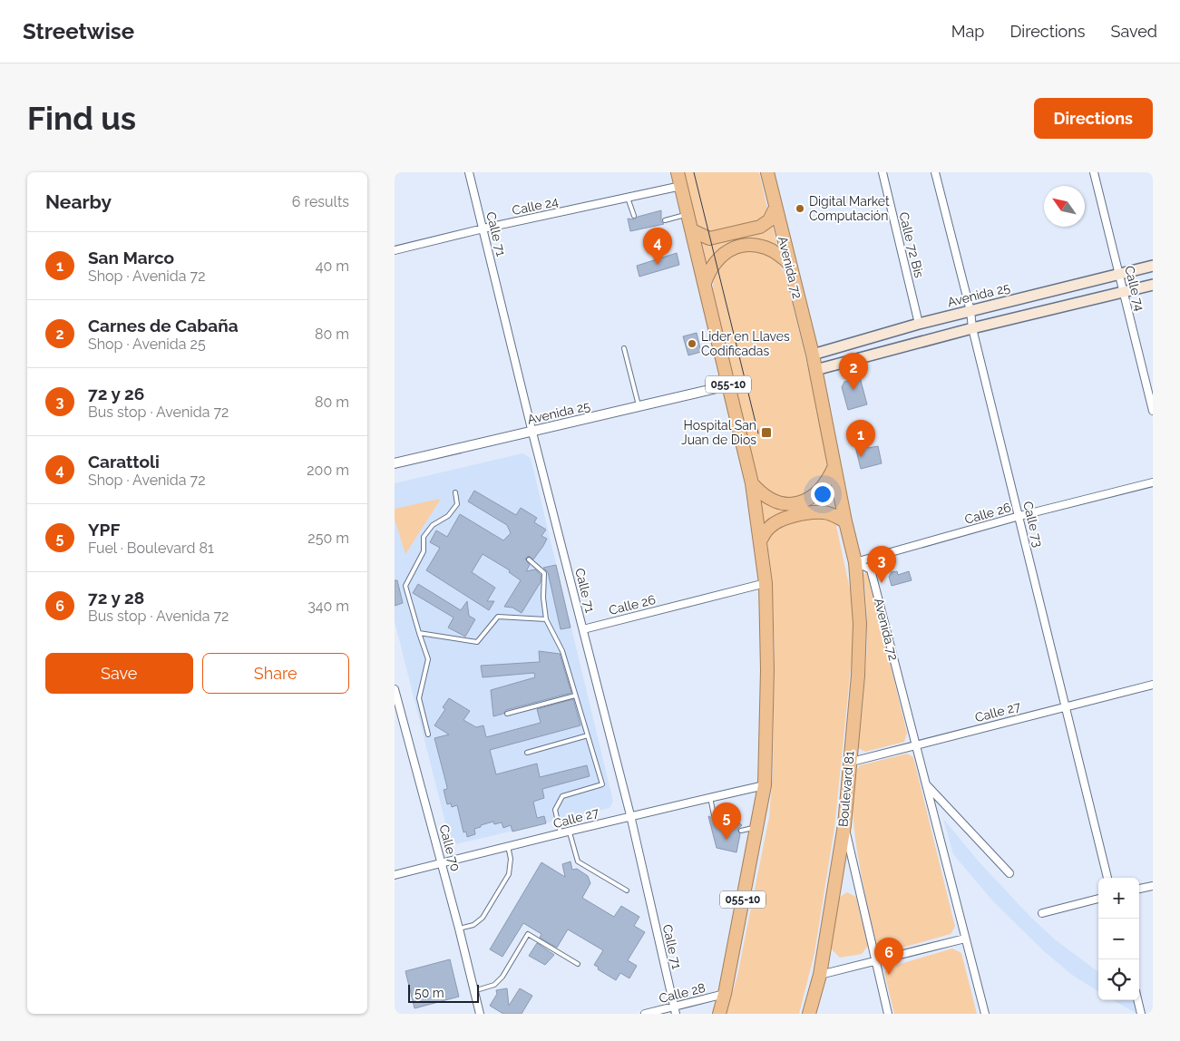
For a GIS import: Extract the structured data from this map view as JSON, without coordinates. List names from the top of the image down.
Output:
{
  "streets": {
    "highway": ["Avenida 72", "055-10", "Boulevard 81"],
    "main road": ["Avenida 25"],
    "street": [
      "Calle 24",
      "Calle 71",
      "Calle 72 Bis",
      "Calle 74",
      "Calle 26",
      "Calle 73",
      "Calle 27",
      "Calle 70",
      "Calle 28"
    ]
  },
  "crossings": [
    ["Calle 24", "Calle 71"],
    ["Calle 24", "055-10"],
    ["Calle 71", "Avenida 25"],
    ["Calle 71", "Calle 26"],
    ["Calle 71", "Calle 27"],
    ["Calle 71", "Calle 28"],
    ["Calle 72 Bis", "Avenida 25"],
    ["Avenida 72", "Avenida 25"],
    ["Avenida 72", "Calle 26"],
    ["Avenida 72", "Calle 27"],
    ["Avenida 72", "Boulevard 81"],
    ["Calle 74", "Avenida 25"],
    ["Avenida 25", "055-10"],
    ["Avenida 25", "Calle 73"],
    ["055-10", "Calle 26"],
    ["055-10", "Calle 27"],
    ["055-10", "Calle 28"],
    ["Calle 26", "Calle 73"],
    ["Calle 26", "Boulevard 81"],
    ["Calle 73", "Calle 27"],
    ["Calle 27", "Boulevard 81"],
    ["Calle 27", "Calle 70"]
  ],
  "places": {
    "other": ["Digital Market Computación", "Lider en Llaves Codificadas"],
    "transit": ["Hospital San Juan de Dios"]
  },
  "scale_bar": "50 m",
  "north": "top left",
  "page": {
    "header": "Streetwise",
    "nav": ["Map", "Directions", "Saved"],
    "buttons": [
      "Directions",
      ["Save", "Share"]
    ],
    "title": "Find us",
    "heading": ["Nearby", "6 results"],
    "pins": [
      "4",
      "2",
      "1",
      "3",
      "5",
      "6"
    ],
    "list": [
      {
        "mark": "1",
        "name": "San Marco",
        "note": "Shop · Avenida 72",
        "value": "40 m"
      },
      {
        "mark": "2",
        "name": "Carnes de Cabaña",
        "note": "Shop · Avenida 25",
        "value": "80 m"
      },
      {
        "mark": "3",
        "name": "72 y 26",
        "note": "Bus stop · Avenida 72",
        "value": "80 m"
      },
      {
        "mark": "4",
        "name": "Carattoli",
        "note": "Shop · Avenida 72",
        "value": "200 m"
      },
      {
        "mark": "5",
        "name": "YPF",
        "note": "Fuel · Boulevard 81",
        "value": "250 m"
      },
      {
        "mark": "6",
        "name": "72 y 28",
        "note": "Bus stop · Avenida 72",
        "value": "340 m"
      }
    ],
    "map_buttons": ["+", "−"],
    "scale": "50 m"
  }
}
